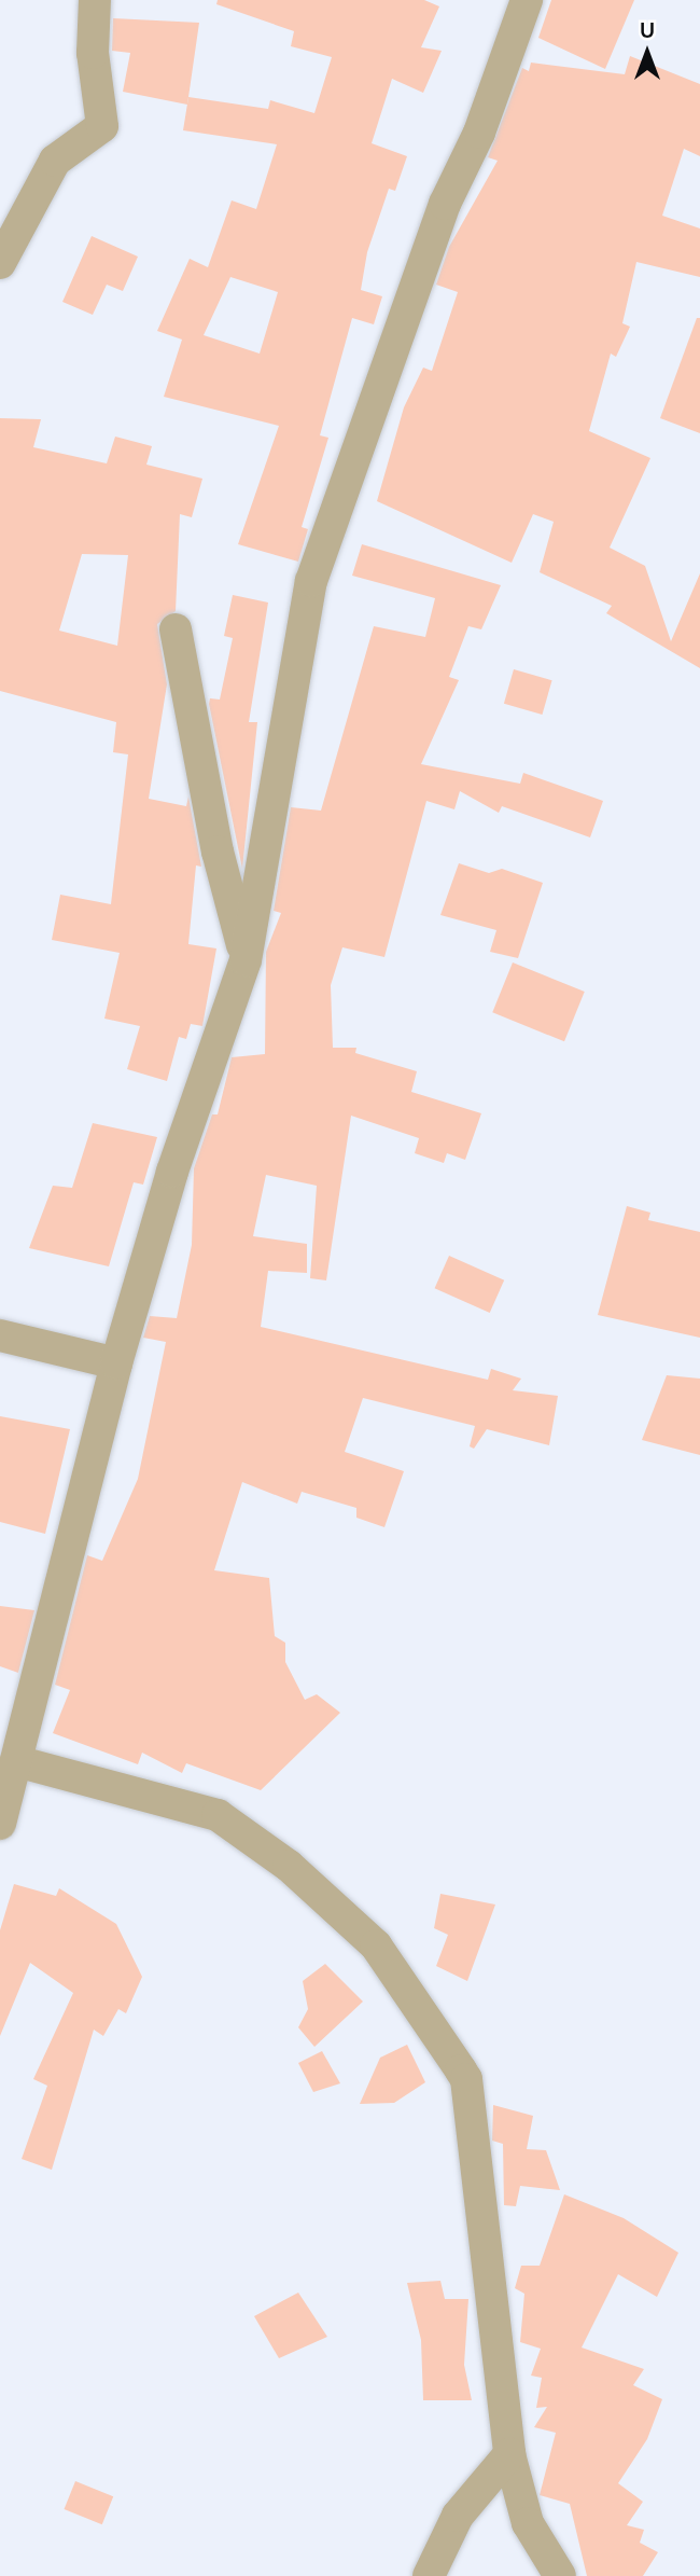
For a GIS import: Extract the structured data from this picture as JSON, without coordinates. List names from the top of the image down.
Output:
{
  "north": "top"
}
